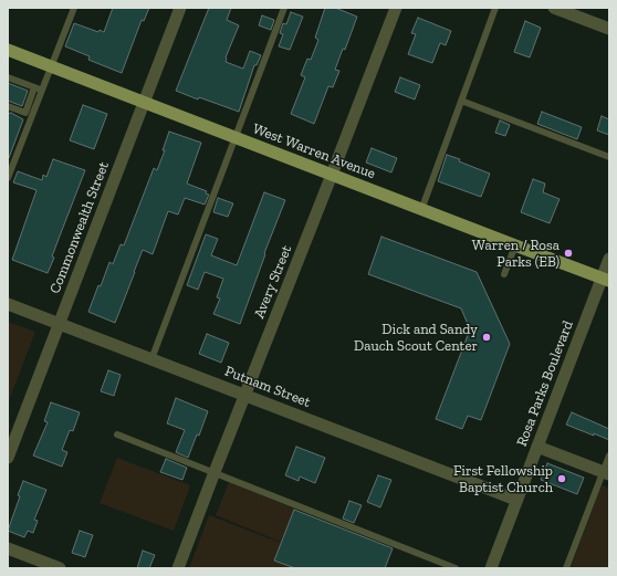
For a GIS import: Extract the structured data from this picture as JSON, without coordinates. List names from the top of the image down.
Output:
{
  "streets": {
    "main road": ["West Warren Avenue"],
    "street": [
      "Commonwealth Street",
      "Avery Street",
      "Rosa Parks Boulevard",
      "Putnam Street"
    ]
  },
  "crossings": [
    ["West Warren Avenue", "Commonwealth Street"],
    ["West Warren Avenue", "Avery Street"],
    ["West Warren Avenue", "Rosa Parks Boulevard"],
    ["Commonwealth Street", "Putnam Street"],
    ["Avery Street", "Putnam Street"],
    ["Rosa Parks Boulevard", "Putnam Street"]
  ],
  "places": ["Warren / Rosa Parks (EB)", "Dick and Sandy Dauch Scout Center", "First Fellowship Baptist Church"]
}
